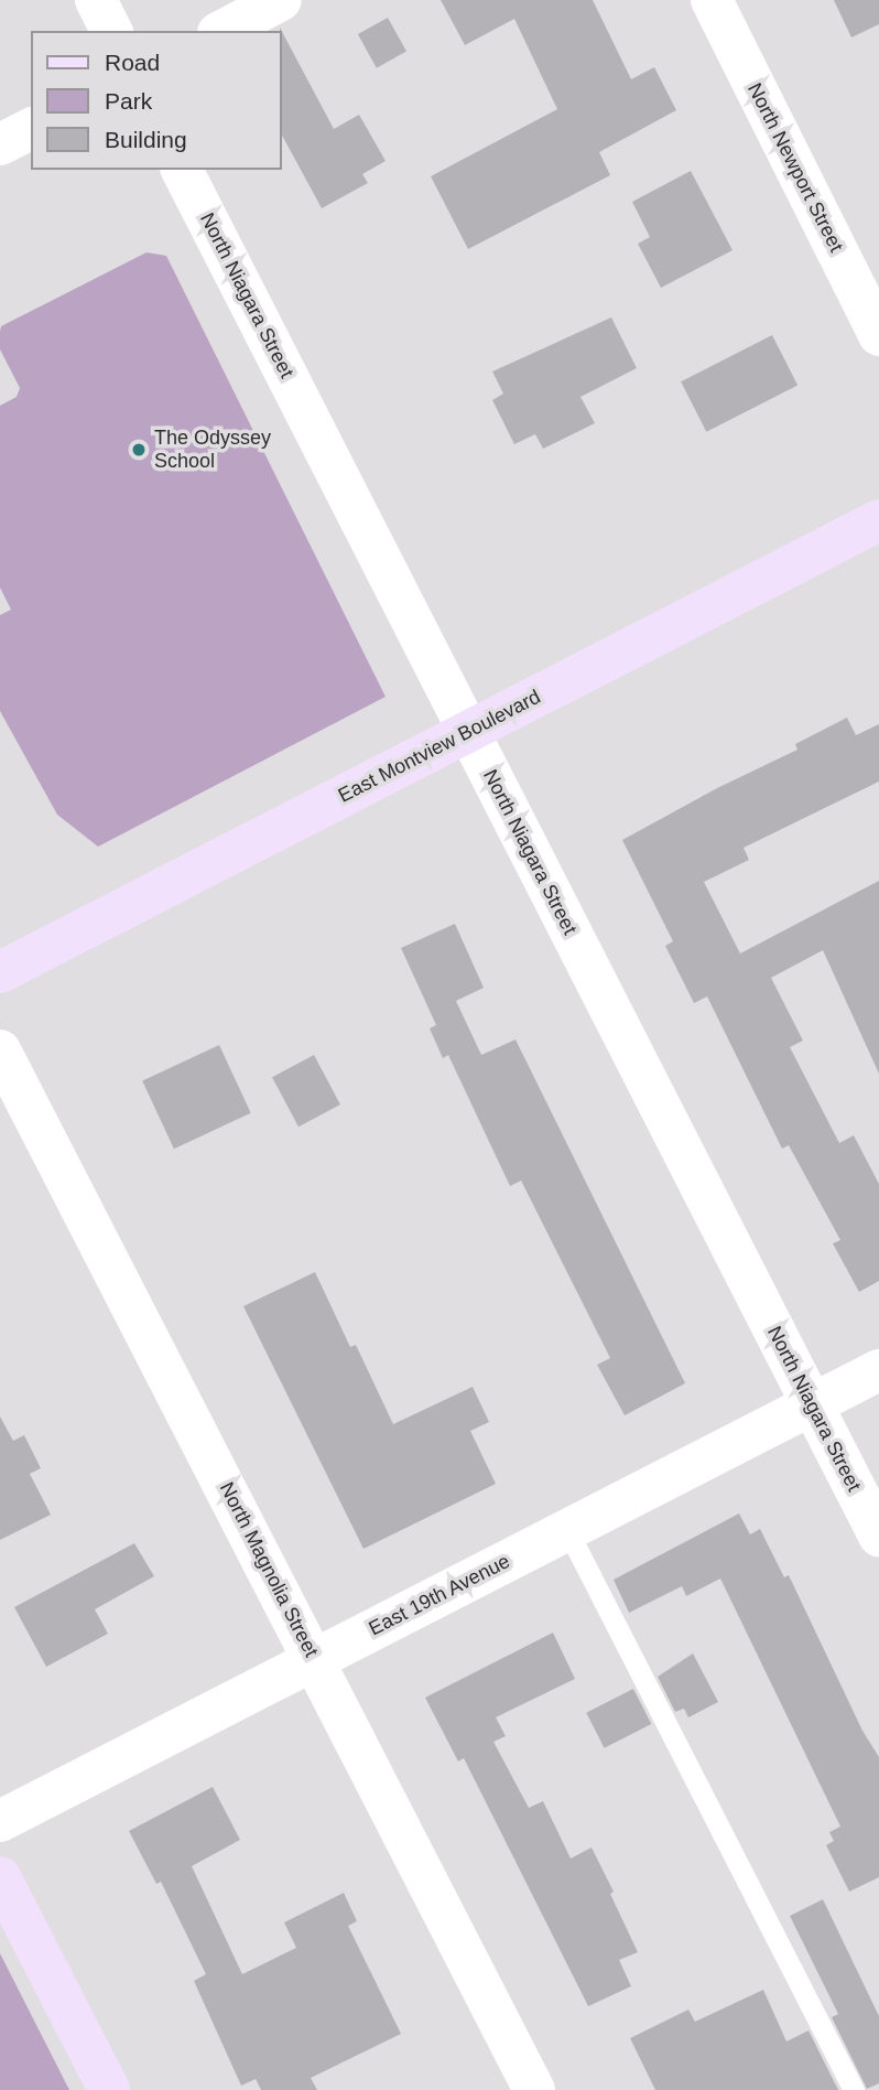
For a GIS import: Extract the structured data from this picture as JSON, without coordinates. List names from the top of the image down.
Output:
{
  "streets": {
    "main road": ["East Montview Boulevard"],
    "street": [
      "North Newport Street",
      "North Niagara Street",
      "North Magnolia Street",
      "East 19th Avenue"
    ]
  },
  "crossings": [
    ["North Niagara Street", "East Montview Boulevard"],
    ["North Niagara Street", "East 19th Avenue"],
    ["North Magnolia Street", "East 19th Avenue"]
  ],
  "places": ["The Odyssey School"],
  "legend": ["Road", "Park", "Building"]
}
